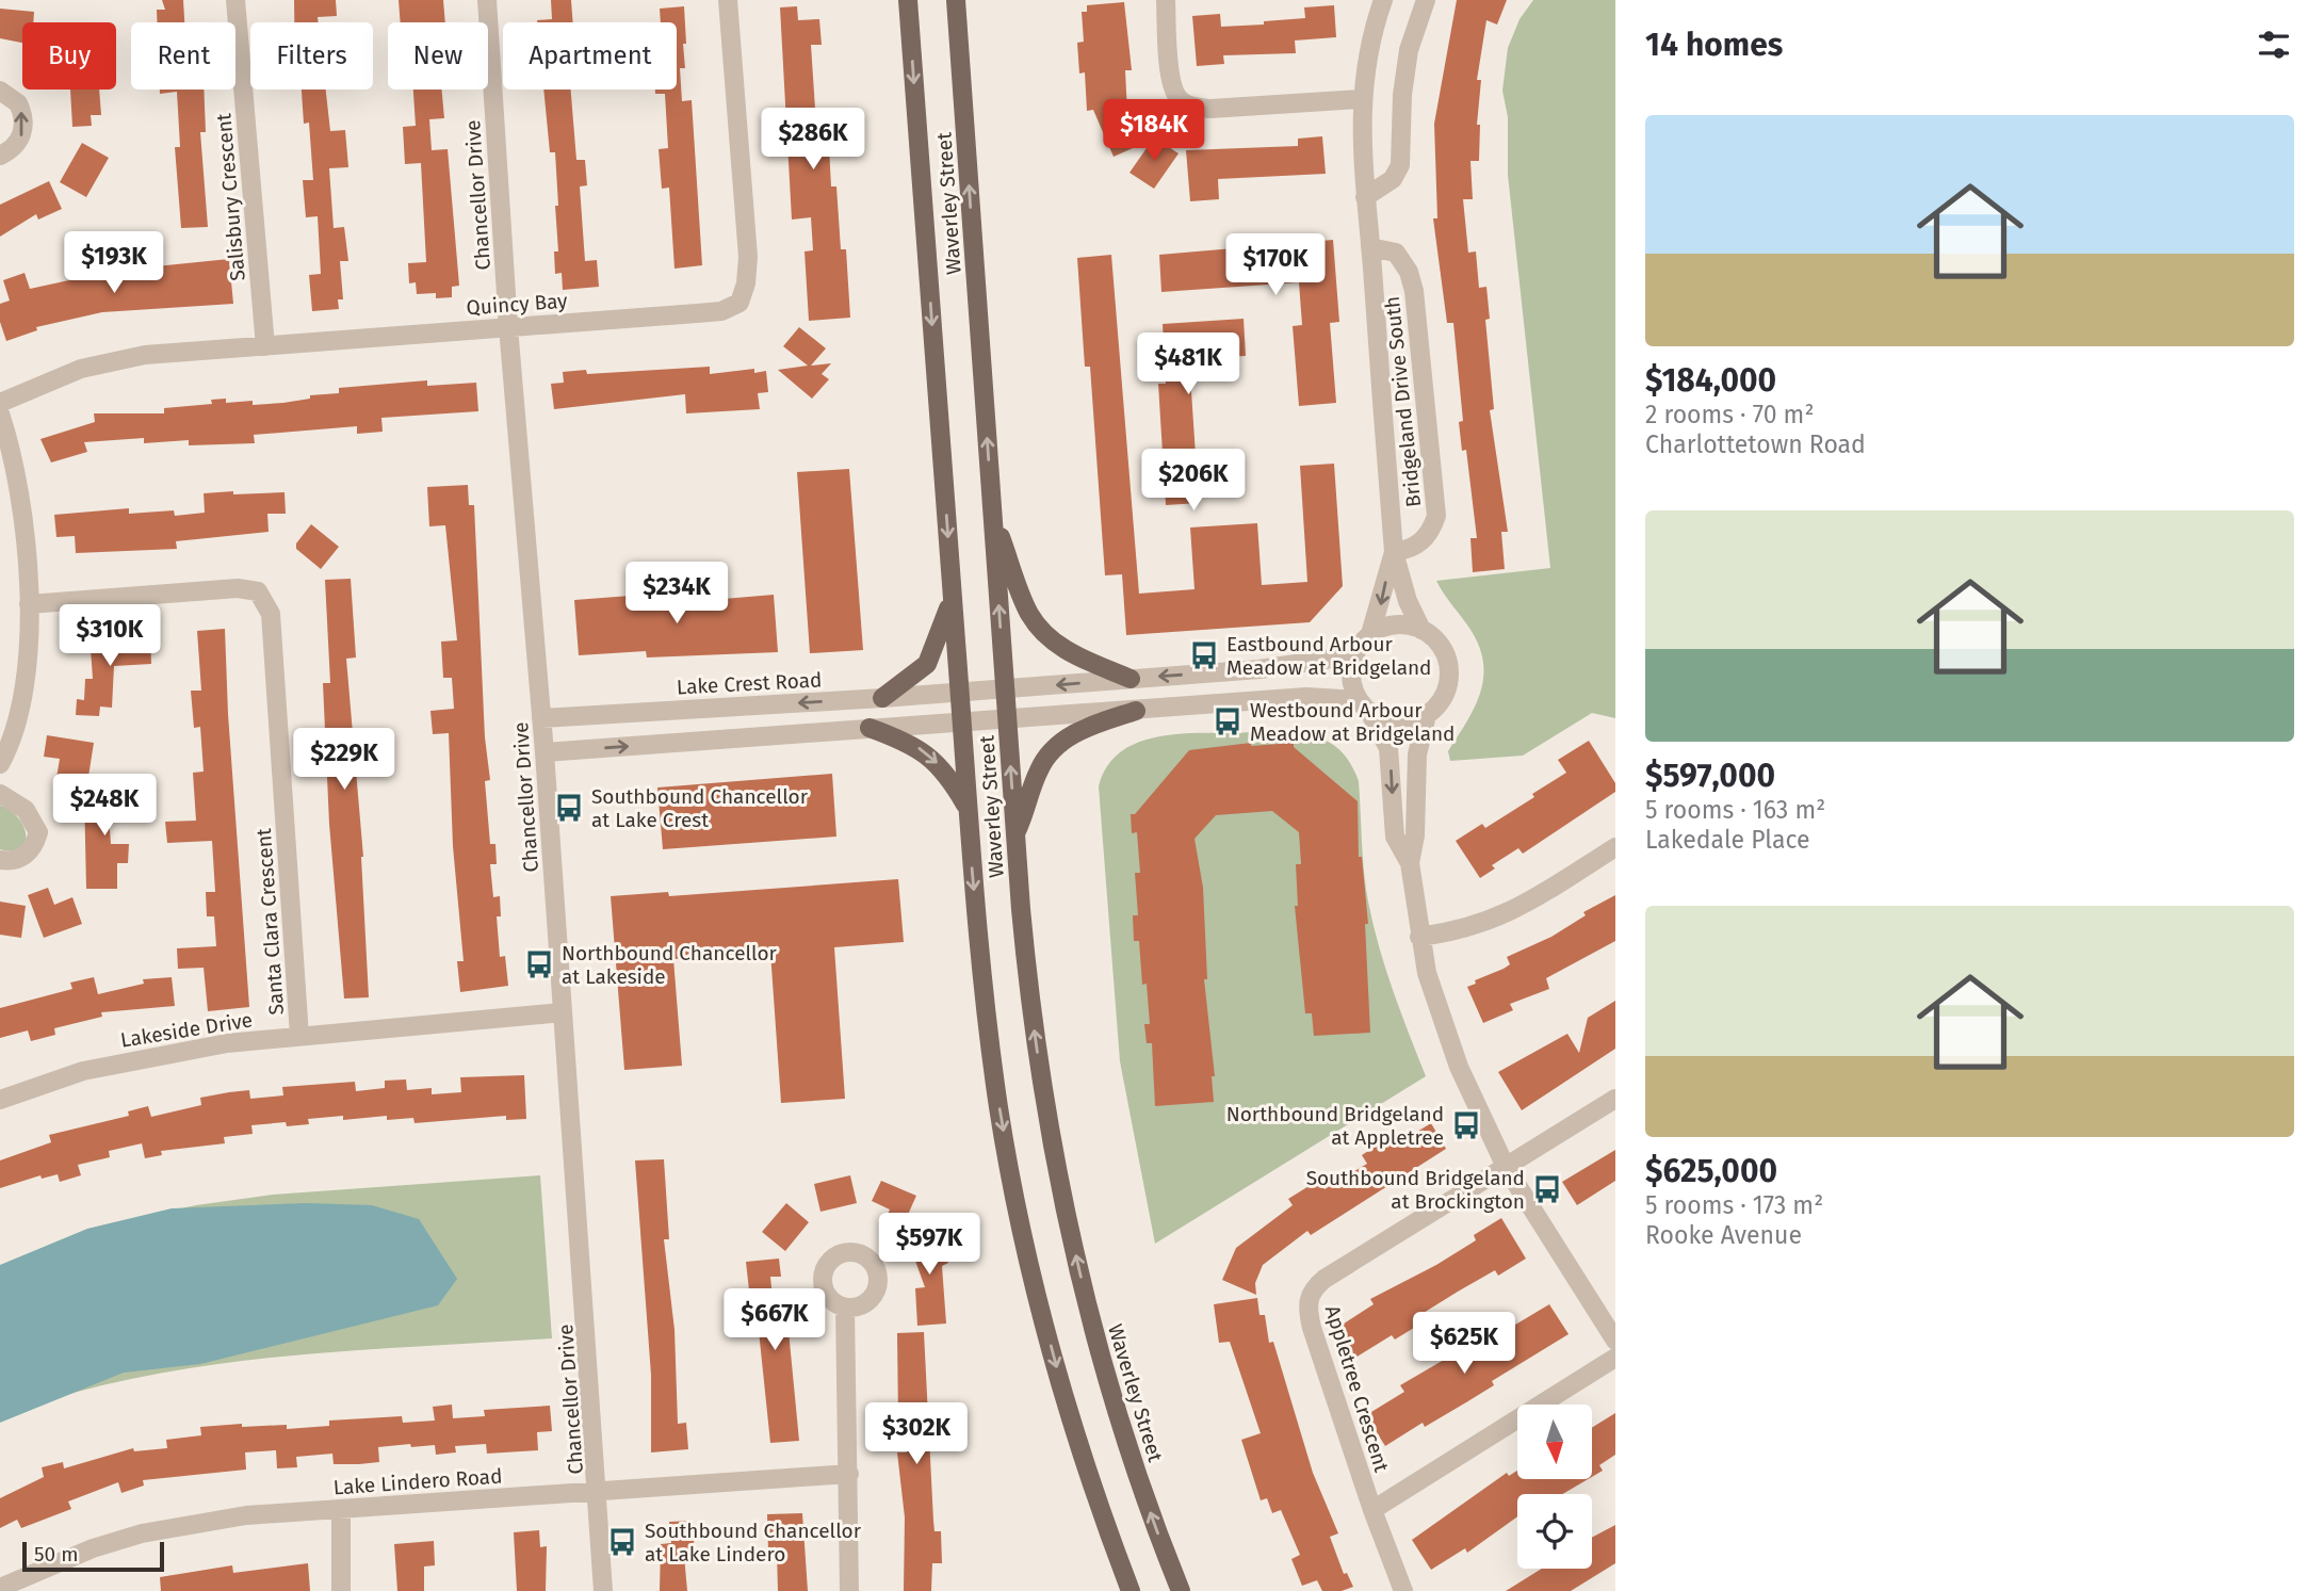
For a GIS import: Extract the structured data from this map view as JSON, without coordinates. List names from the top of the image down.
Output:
{
  "streets": {
    "main road": ["Waverley Street"],
    "street": [
      "Chancellor Drive",
      "Salisbury Crescent",
      "Quincy Bay",
      "Bridgeland Drive South",
      "Lake Crest Road",
      "Santa Clara Crescent",
      "Lakeside Drive",
      "Appletree Crescent",
      "Lake Lindero Road"
    ]
  },
  "crossings": [
    ["Chancellor Drive", "Quincy Bay"],
    ["Chancellor Drive", "Lake Crest Road"],
    ["Chancellor Drive", "Lakeside Drive"],
    ["Chancellor Drive", "Lake Lindero Road"],
    ["Salisbury Crescent", "Quincy Bay"],
    ["Waverley Street", "Lake Crest Road"],
    ["Bridgeland Drive South", "Lake Crest Road"],
    ["Santa Clara Crescent", "Lakeside Drive"]
  ],
  "places": {
    "bus stop": [
      "Eastbound Arbour Meadow at Bridgeland",
      "Westbound Arbour Meadow at Bridgeland",
      "Southbound Chancellor at Lake Crest",
      "Northbound Chancellor at Lakeside",
      "Northbound Bridgeland at Appletree",
      "Southbound Bridgeland at Brockington",
      "Southbound Chancellor at Lake Lindero"
    ]
  },
  "scale_bar": "50 m",
  "north": "bottom",
  "page": {
    "heading": "14 homes",
    "chip": [
      "Buy",
      "Rent",
      "Filters",
      "New",
      "Apartment"
    ],
    "list": [
      {
        "name": "$184,000",
        "note": "2 rooms · 70 m² · Charlottetown Road"
      },
      {
        "name": "$597,000",
        "note": "5 rooms · 163 m² · Lakedale Place"
      },
      {
        "name": "$625,000",
        "note": "5 rooms · 173 m² · Rooke Avenue"
      }
    ],
    "price": [
      "$184K",
      "$286K",
      "$193K",
      "$170K",
      "$481K",
      "$206K",
      "$234K",
      "$310K",
      "$229K",
      "$248K",
      "$597K",
      "$667K",
      "$625K",
      "$302K"
    ],
    "scale": "50 m"
  }
}
